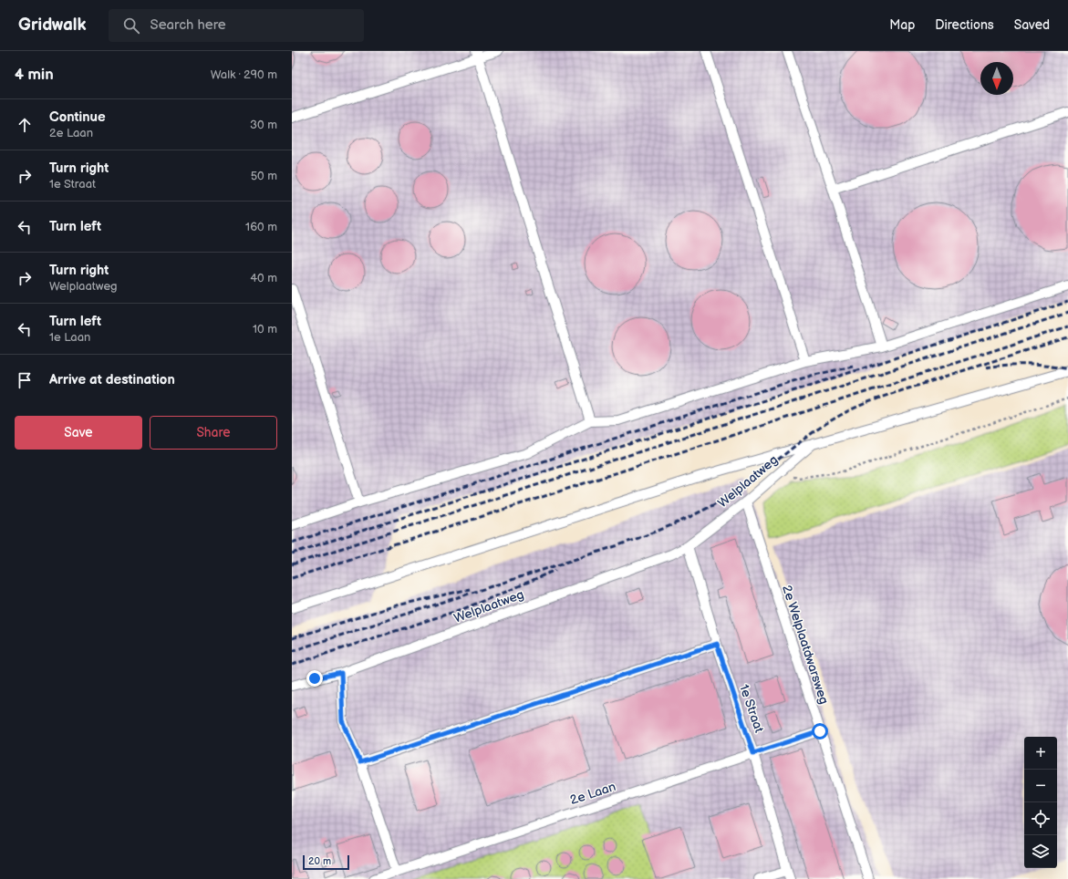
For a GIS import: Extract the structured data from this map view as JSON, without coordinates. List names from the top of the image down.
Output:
{
  "streets": {
    "lane": [
      "Welplaatweg",
      "2e Welplaatdwarsweg",
      "1e Straat",
      "2e Laan"
    ]
  },
  "crossings": [
    ["Welplaatweg", "2e Welplaatdwarsweg"],
    ["Welplaatweg", "1e Straat"],
    ["2e Welplaatdwarsweg", "2e Laan"],
    ["1e Straat", "2e Laan"]
  ],
  "scale_bar": "20 m",
  "north": "bottom",
  "page": {
    "header": "Gridwalk",
    "search": "Search here",
    "nav": ["Map", "Directions", "Saved"],
    "heading": ["4 min", "Walk · 290 m"],
    "list": [
      ["Continue", "2e Laan", "30 m"],
      ["Turn right", "1e Straat", "50 m"],
      ["Turn left", "160 m"],
      ["Turn right", "Welplaatweg", "40 m"],
      ["Turn left", "1e Laan", "10 m"],
      "Arrive at destination"
    ],
    "buttons": ["Save", "Share"],
    "map_buttons": ["+", "−"],
    "scale": "20 m"
  }
}
